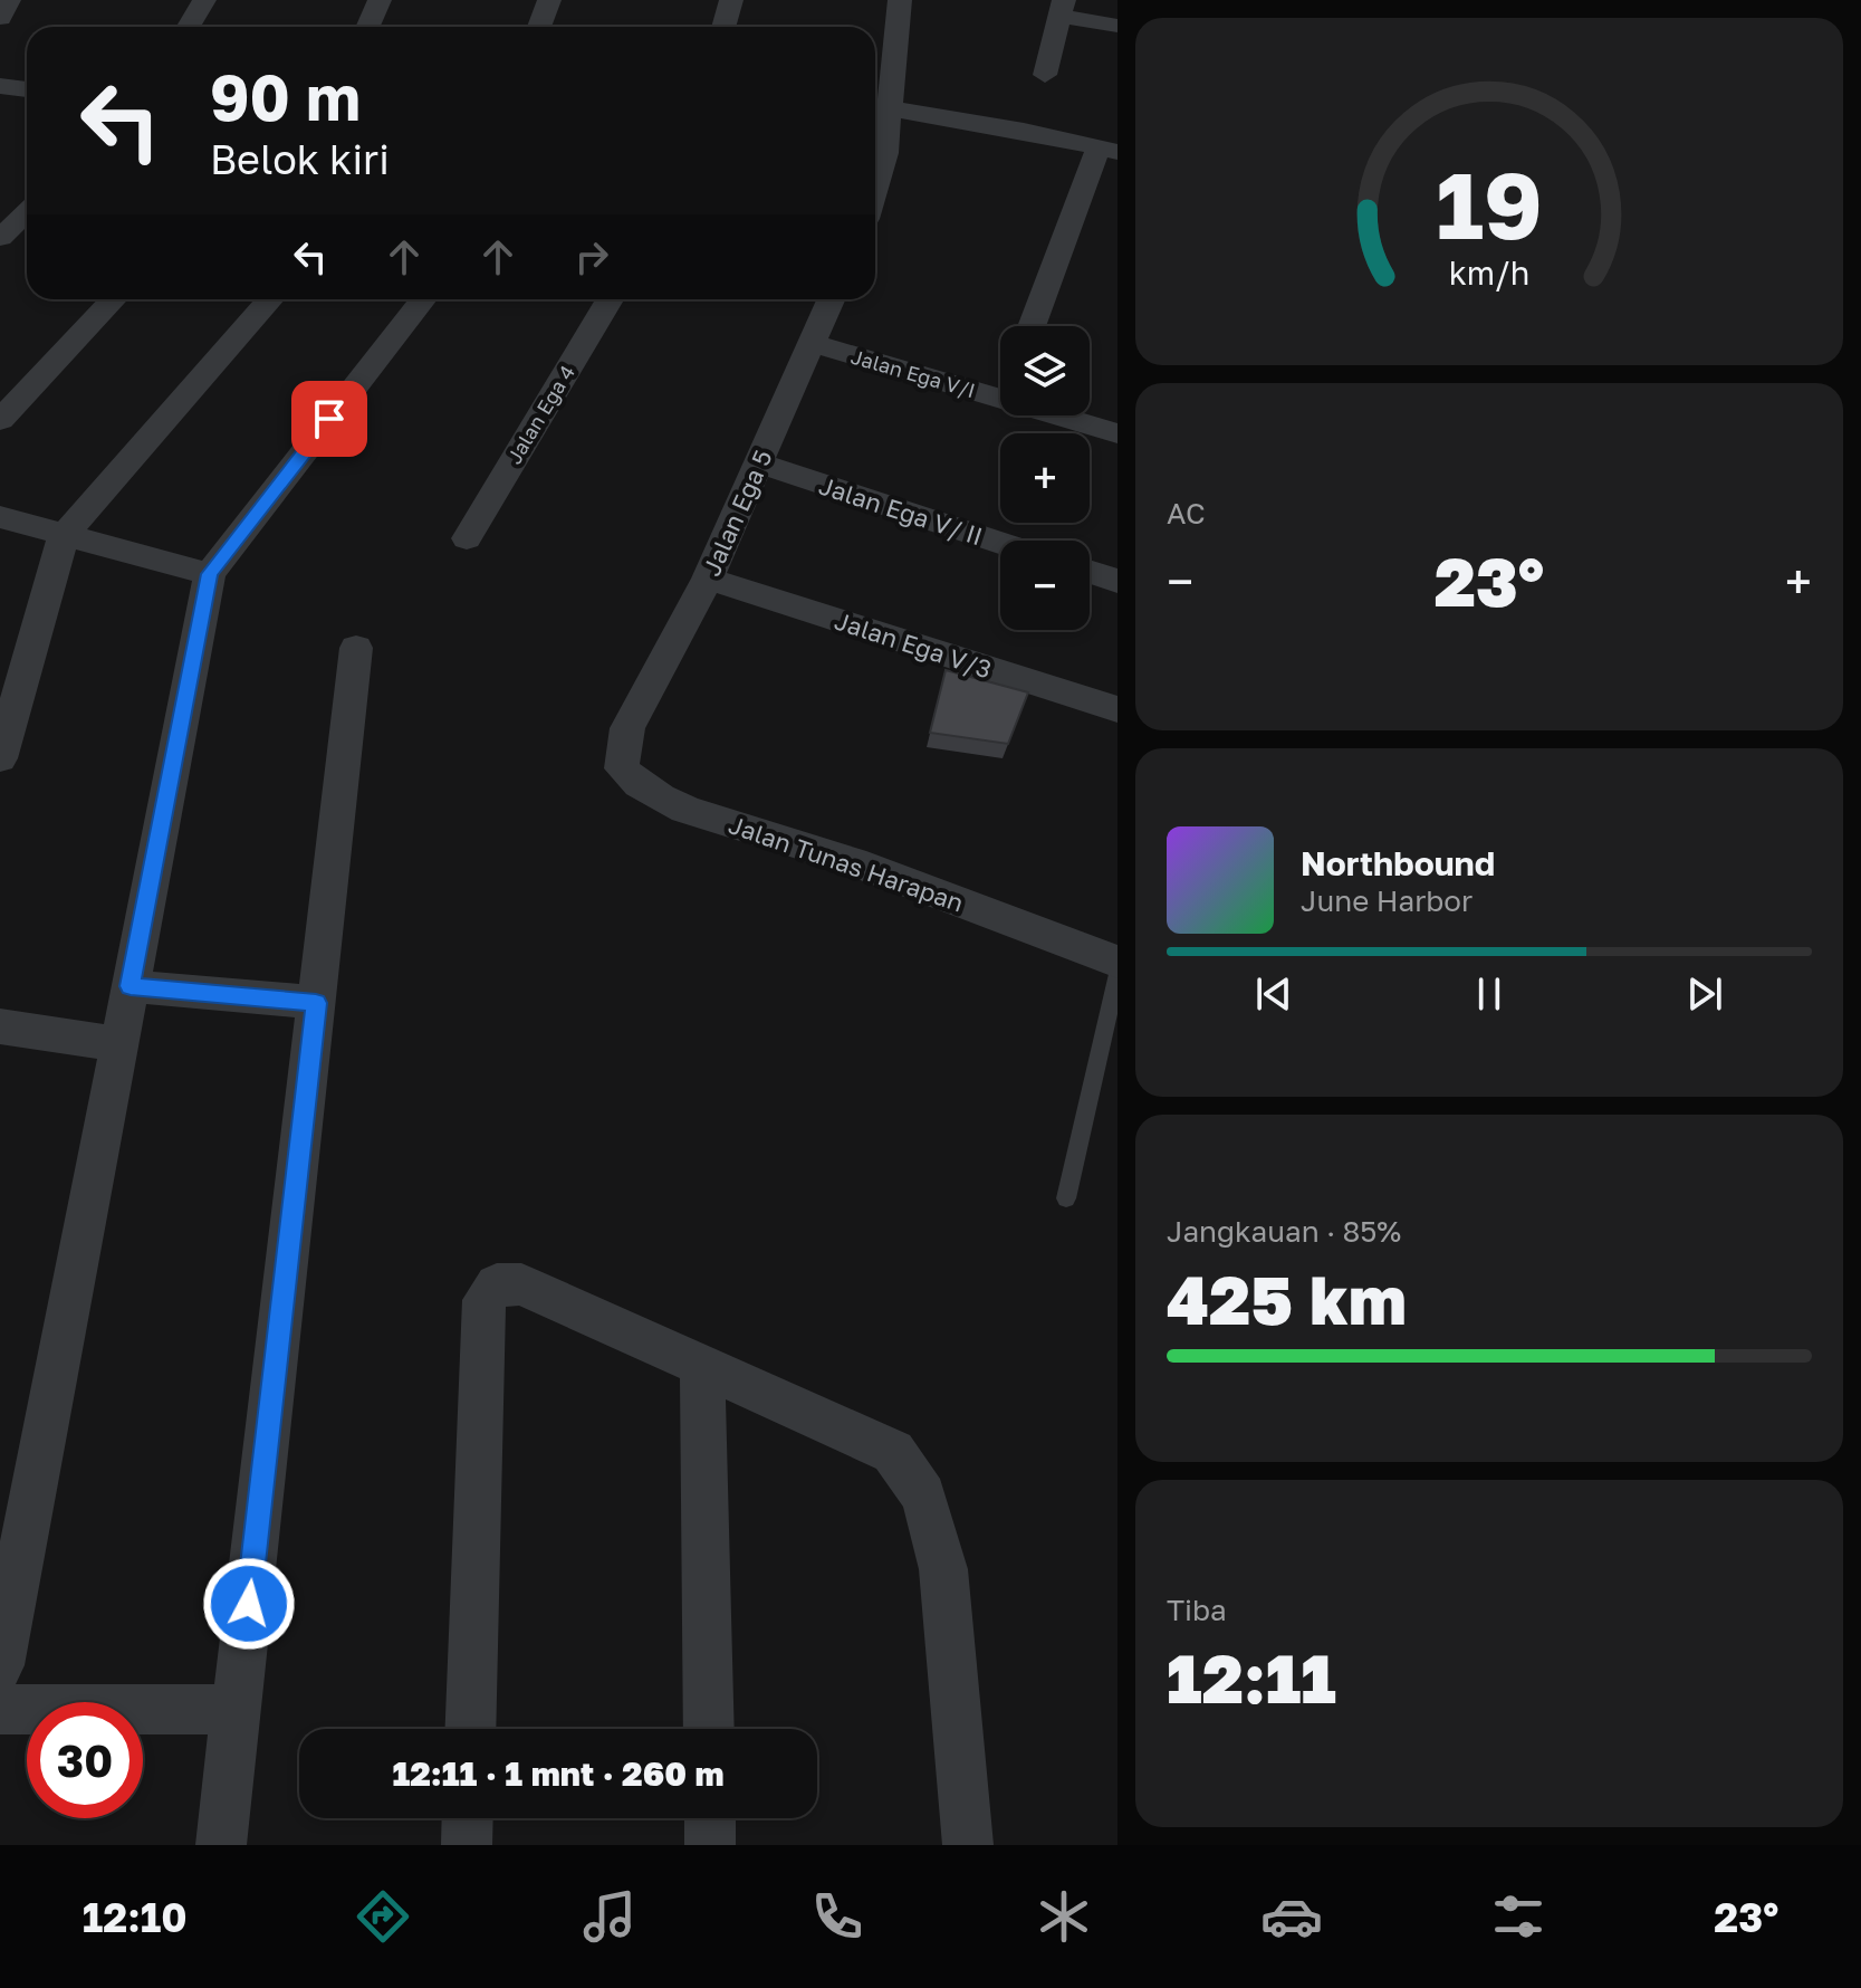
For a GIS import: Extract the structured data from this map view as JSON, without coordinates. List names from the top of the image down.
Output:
{
  "streets": {
    "street": [
      "Jalan Ega V/I",
      "Jalan Ega 4",
      "Jalan Ega V/ II",
      "Jalan Ega 5",
      "Jalan Ega V/3",
      "Jalan Tunas Harapan"
    ]
  },
  "crossings": [
    ["Jalan Ega V/I", "Jalan Ega 5"],
    ["Jalan Ega V/ II", "Jalan Ega 5"],
    ["Jalan Ega 5", "Jalan Ega V/3"],
    ["Jalan Ega 5", "Jalan Tunas Harapan"]
  ],
  "page": {
    "turn": ["90 m", "Belok kiri"],
    "map_buttons": ["+", "−"],
    "tile": [
      "AC",
      ["Jangkauan · 85%", "425 km"],
      ["Tiba", "12:11"]
    ],
    "heat": ["−", "23°", "+"],
    "song": ["Northbound", "June Harbor"],
    "limit": "30",
    "trip": "12:11 · 1 mnt · 260 m",
    "tabs": ["12:10", "23°"],
    "gauge": ["19", "km/h"]
  }
}
